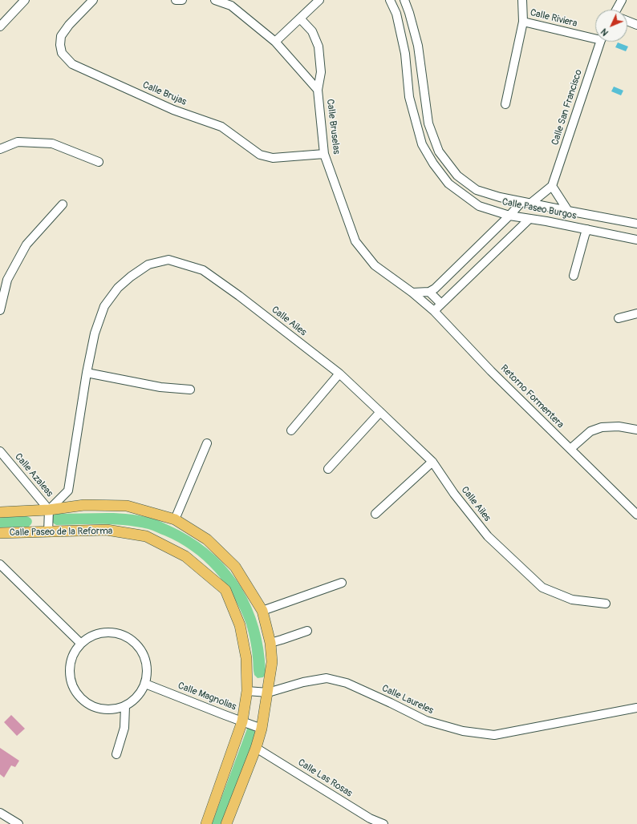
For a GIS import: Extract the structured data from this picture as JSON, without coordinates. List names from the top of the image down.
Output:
{
  "streets": {
    "main road": ["Calle Paseo de la Reforma"],
    "street": [
      "Calle Riviera",
      "Calle Brujas",
      "Calle San Francisco",
      "Calle Bruselas",
      "Calle Paseo Burgos",
      "Calle Ailes",
      "Retorno Formentera",
      "Calle Azaleas",
      "Calle Magnolias",
      "Calle Laureles",
      "Calle Las Rosas"
    ]
  },
  "crossings": [
    ["Calle Brujas", "Calle Bruselas"],
    ["Calle Bruselas", "Retorno Formentera"],
    ["Calle Ailes", "Calle Azaleas"],
    ["Calle Azaleas", "Calle Paseo de la Reforma"],
    ["Calle Paseo de la Reforma", "Calle Magnolias"],
    ["Calle Paseo de la Reforma", "Calle Laureles"]
  ],
  "north": "bottom left"
}
